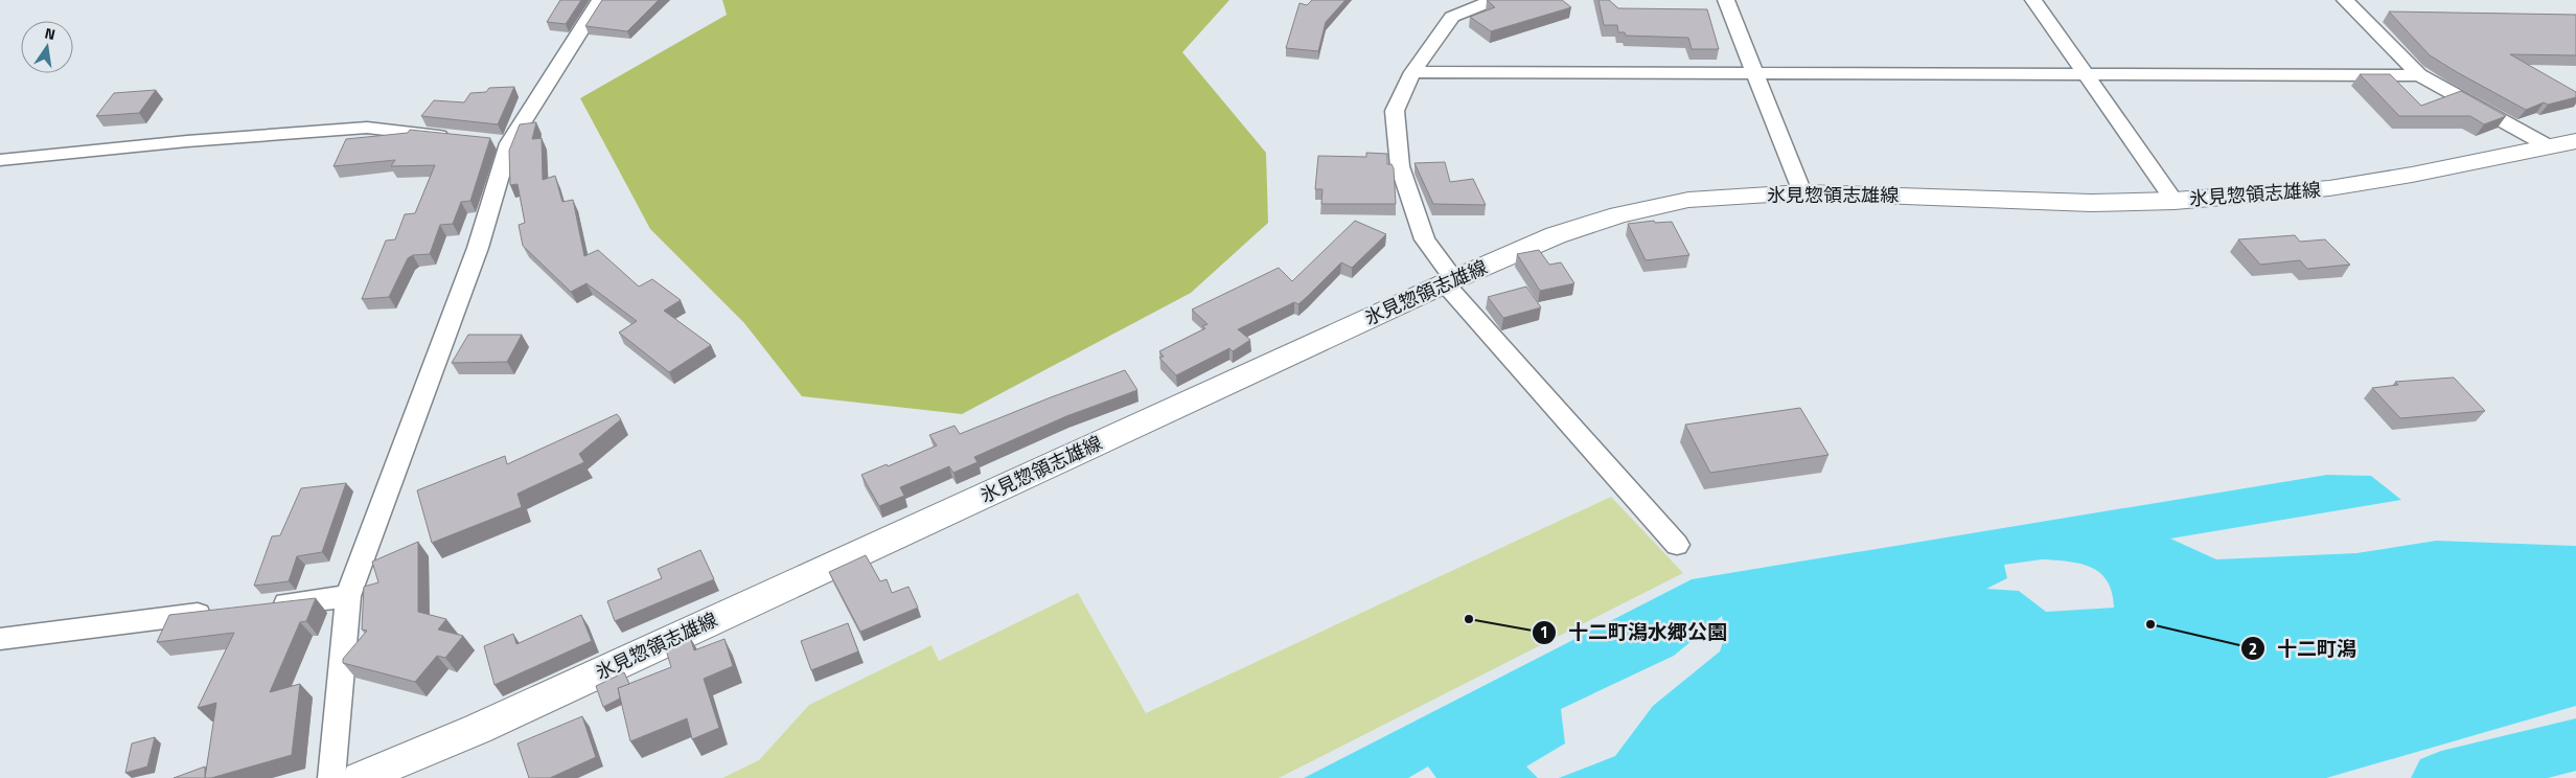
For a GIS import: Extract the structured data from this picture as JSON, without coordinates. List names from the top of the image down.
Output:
{
  "streets": {
    "main road": ["氷見惣領志雄線"]
  },
  "places": ["十二町潟水郷公園", "十二町潟"],
  "north": "top"
}
